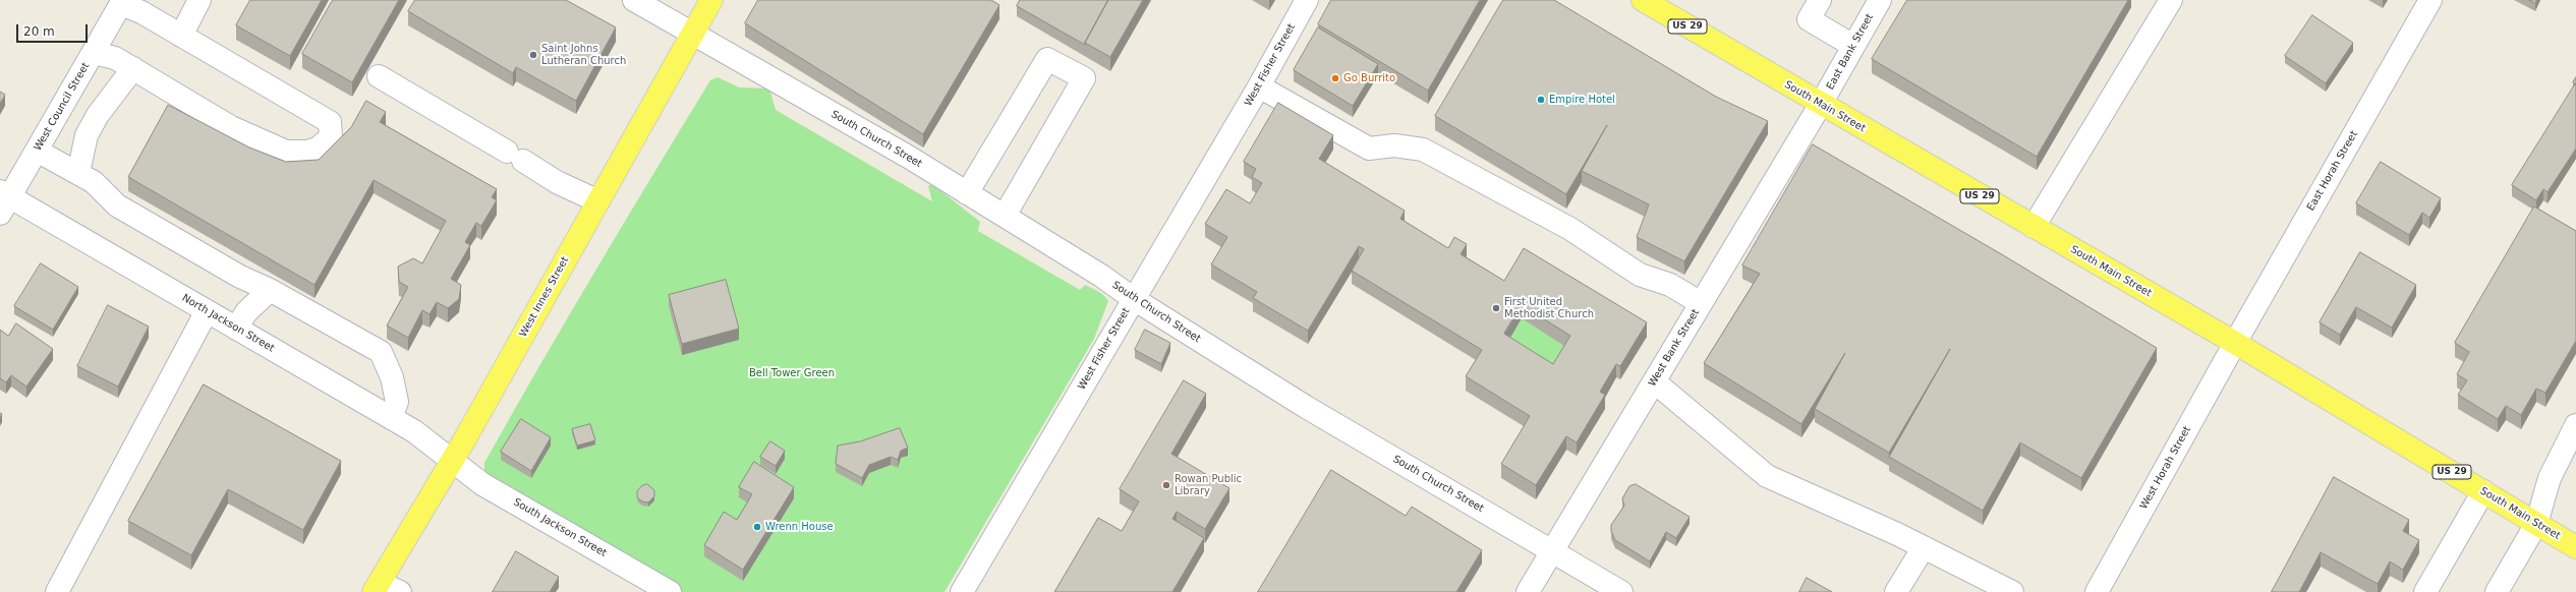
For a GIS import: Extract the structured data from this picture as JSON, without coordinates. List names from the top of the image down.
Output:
{
  "streets": {
    "main road": ["US 29", "South Main Street", "West Innes Street"],
    "street": [
      "East Bank Street",
      "West Fisher Street",
      "West Council Street",
      "South Church Street",
      "East Horah Street",
      "North Jackson Street",
      "West Bank Street",
      "West Horah Street",
      "South Jackson Street"
    ]
  },
  "crossings": [
    ["East Bank Street", "South Main Street"],
    ["East Bank Street", "West Bank Street"],
    ["West Fisher Street", "South Church Street"],
    ["West Council Street", "North Jackson Street"],
    ["South Main Street", "East Horah Street"],
    ["South Main Street", "West Bank Street"],
    ["South Main Street", "West Horah Street"],
    ["South Church Street", "West Innes Street"],
    ["South Church Street", "West Bank Street"],
    ["East Horah Street", "West Horah Street"],
    ["West Innes Street", "North Jackson Street"],
    ["West Innes Street", "South Jackson Street"],
    ["North Jackson Street", "South Jackson Street"]
  ],
  "parks": ["Bell Tower Green"],
  "places": [
    "Saint Johns Lutheran Church",
    "Go Burrito",
    "Empire Hotel",
    "First United Methodist Church",
    "Rowan Public Library",
    "Wrenn House"
  ],
  "scale_bar": "20 m"
}
